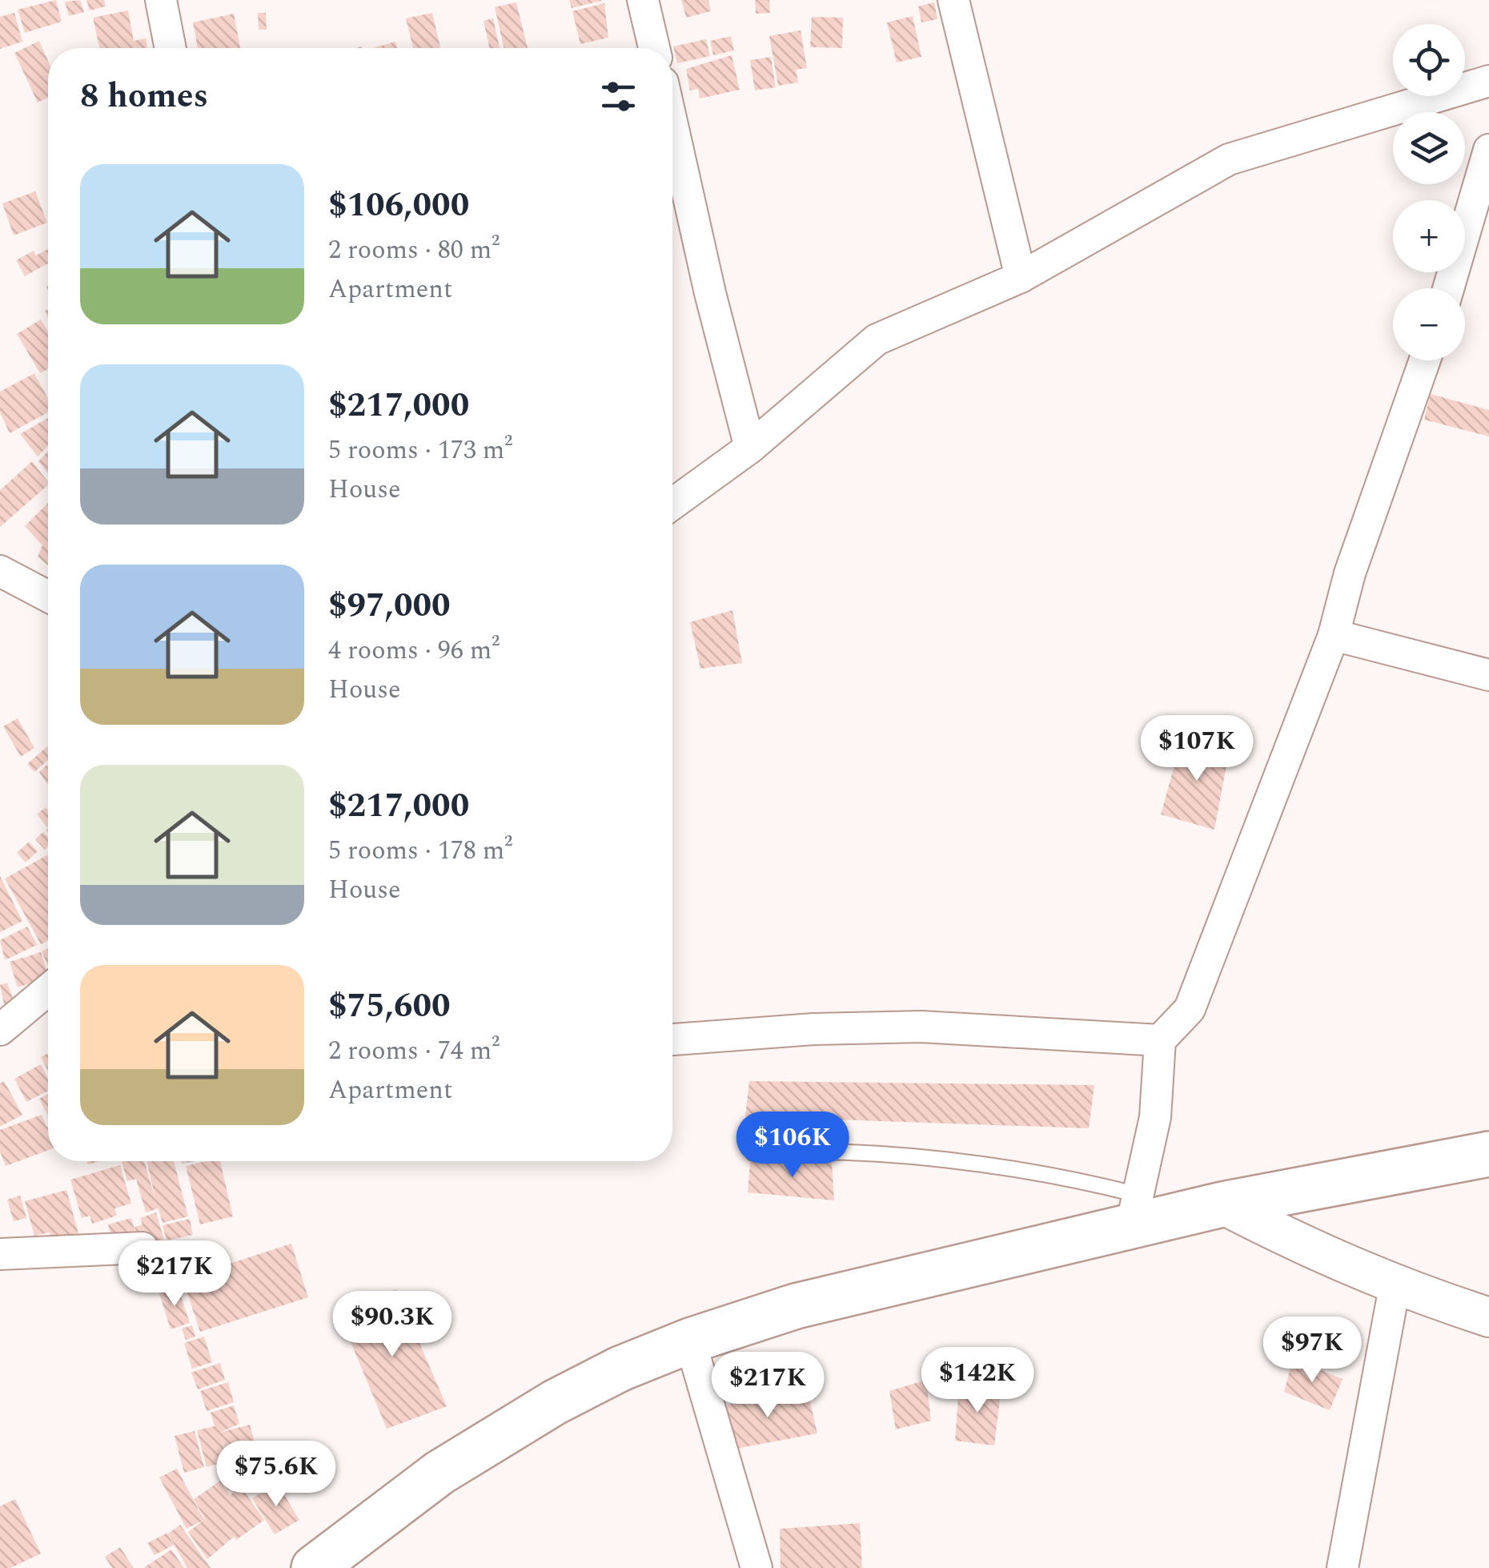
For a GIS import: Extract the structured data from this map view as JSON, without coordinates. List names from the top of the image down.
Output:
{
  "page": {
    "map_buttons": ["+", "−"],
    "heading": "8 homes",
    "list": [
      {
        "name": "$106,000",
        "note": "2 rooms · 80 m² · Apartment"
      },
      {
        "name": "$217,000",
        "note": "5 rooms · 173 m² · House"
      },
      {
        "name": "$97,000",
        "note": "4 rooms · 96 m² · House"
      },
      {
        "name": "$217,000",
        "note": "5 rooms · 178 m² · House"
      },
      {
        "name": "$75,600",
        "note": "2 rooms · 74 m² · Apartment"
      }
    ],
    "price": [
      "$107K",
      "$106K",
      "$217K",
      "$90.3K",
      "$97K",
      "$142K",
      "$217K",
      "$75.6K"
    ]
  }
}
